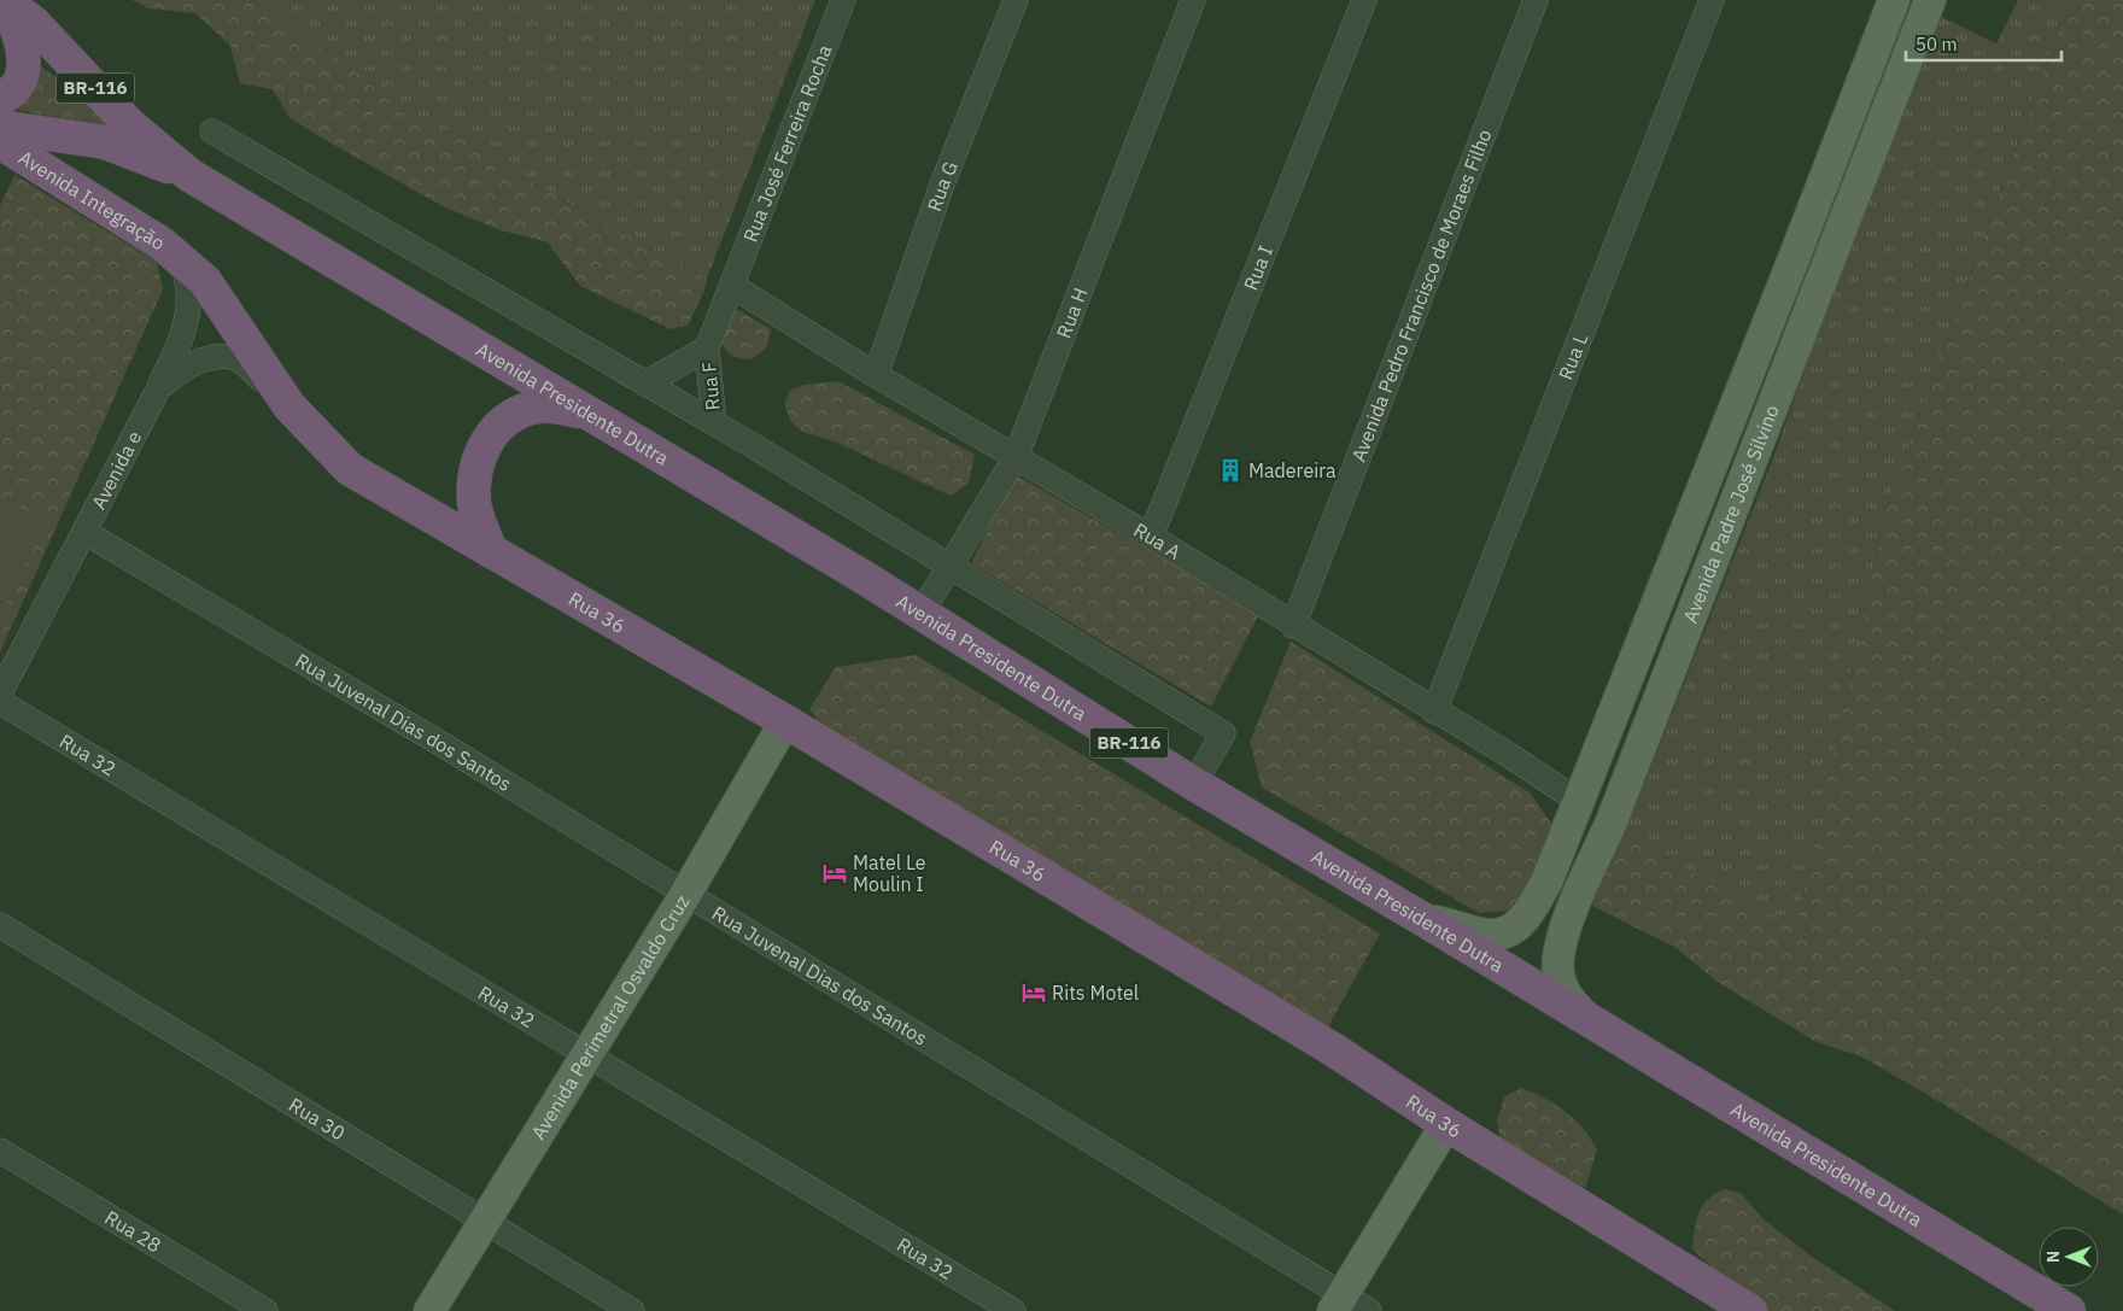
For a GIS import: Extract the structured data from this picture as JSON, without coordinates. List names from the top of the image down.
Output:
{
  "streets": {
    "highway": [
      "BR-116",
      "Avenida Integração",
      "Avenida Presidente Dutra",
      "Rua 36"
    ],
    "main road": ["Avenida Padre José Silvino", "Avenida Perimetral Osvaldo Cruz"],
    "street": [
      "Rua José Ferreira Rocha",
      "Rua G",
      "Rua I",
      "Avenida Pedro Francisco de Moraes Filho",
      "Rua H",
      "Rua L",
      "Rua F",
      "Avenida e",
      "Rua A",
      "Rua Juvenal Dias dos Santos",
      "Rua 32",
      "Rua 30",
      "Rua 28"
    ]
  },
  "crossings": [
    ["Rua José Ferreira Rocha", "Rua F"],
    ["Rua José Ferreira Rocha", "Rua A"],
    ["Rua G", "Rua A"],
    ["Avenida Integração", "Avenida e"],
    ["Avenida Integração", "Rua 36"],
    ["Rua I", "Rua A"],
    ["Avenida Pedro Francisco de Moraes Filho", "Rua A"],
    ["Rua H", "Avenida Presidente Dutra"],
    ["Rua H", "Rua A"],
    ["Rua L", "Rua A"],
    ["Rua F", "Rua A"],
    ["Avenida Presidente Dutra", "Avenida Padre José Silvino"],
    ["Avenida e", "Rua 36"],
    ["Avenida e", "Rua Juvenal Dias dos Santos"],
    ["Avenida Padre José Silvino", "Rua A"],
    ["Rua 36", "Avenida Perimetral Osvaldo Cruz"],
    ["Rua Juvenal Dias dos Santos", "Avenida Perimetral Osvaldo Cruz"],
    ["Rua 32", "Avenida Perimetral Osvaldo Cruz"],
    ["Avenida Perimetral Osvaldo Cruz", "Rua 30"]
  ],
  "places": {
    "building": ["Madereira"],
    "hotel": ["Matel Le Moulin I", "Rits Motel"]
  },
  "scale_bar": "50 m",
  "north": "left"
}
